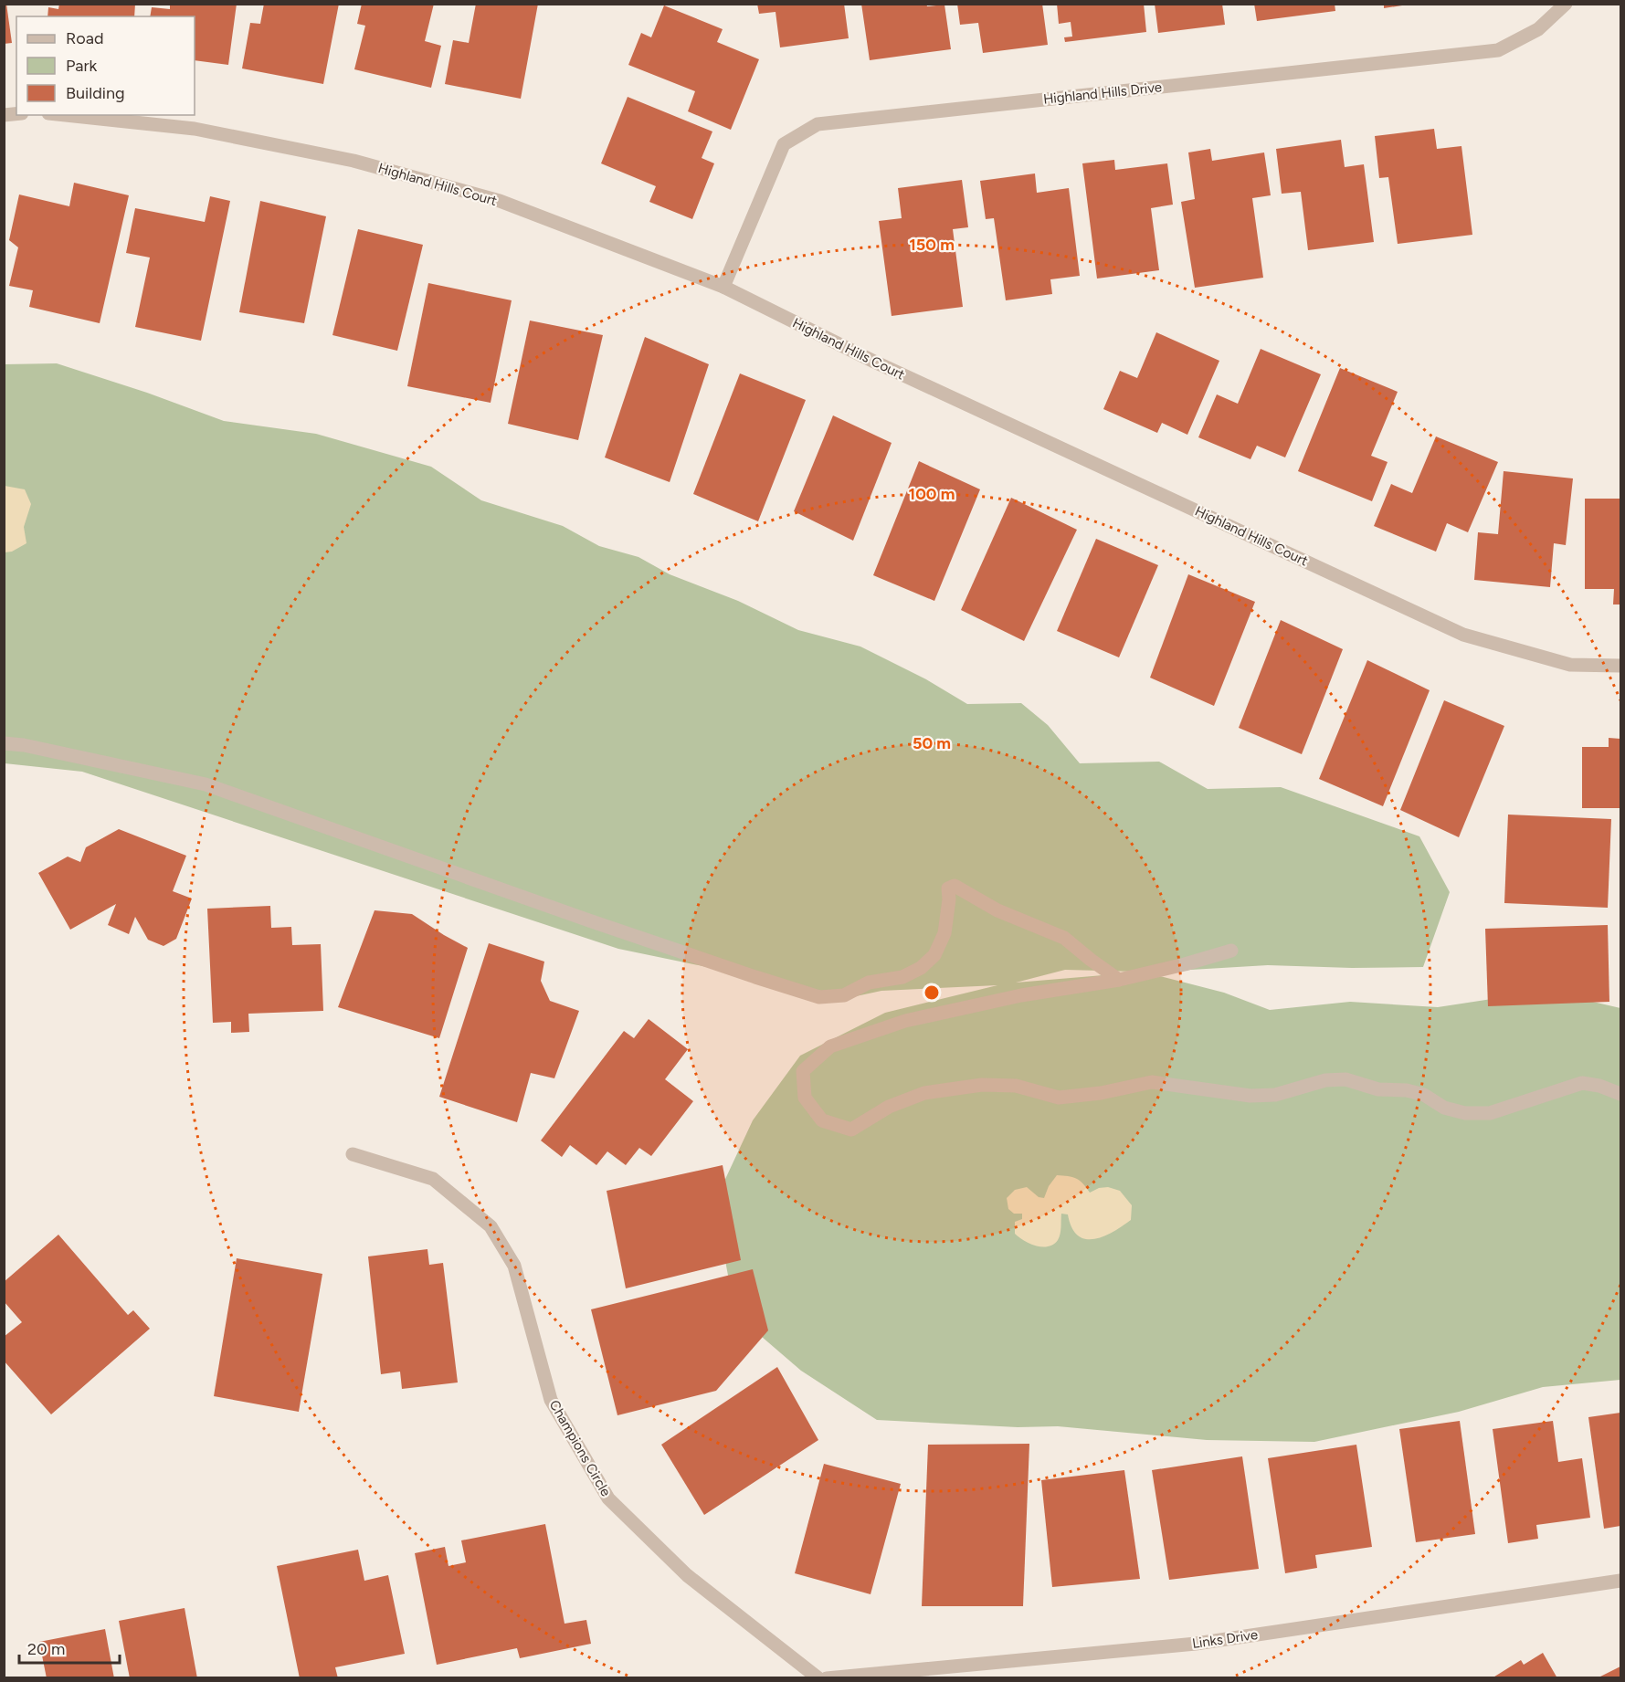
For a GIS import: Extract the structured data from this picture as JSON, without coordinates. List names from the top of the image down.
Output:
{
  "streets": {
    "street": [
      "Highland Hills Drive",
      "Highland Hills Court",
      "Champions Circle",
      "Links Drive"
    ]
  },
  "crossings": [
    ["Highland Hills Drive", "Highland Hills Court"]
  ],
  "legend": ["Road", "Park", "Building"],
  "scale_bar": "20 m",
  "rings": ["150 m", "100 m", "50 m"]
}
